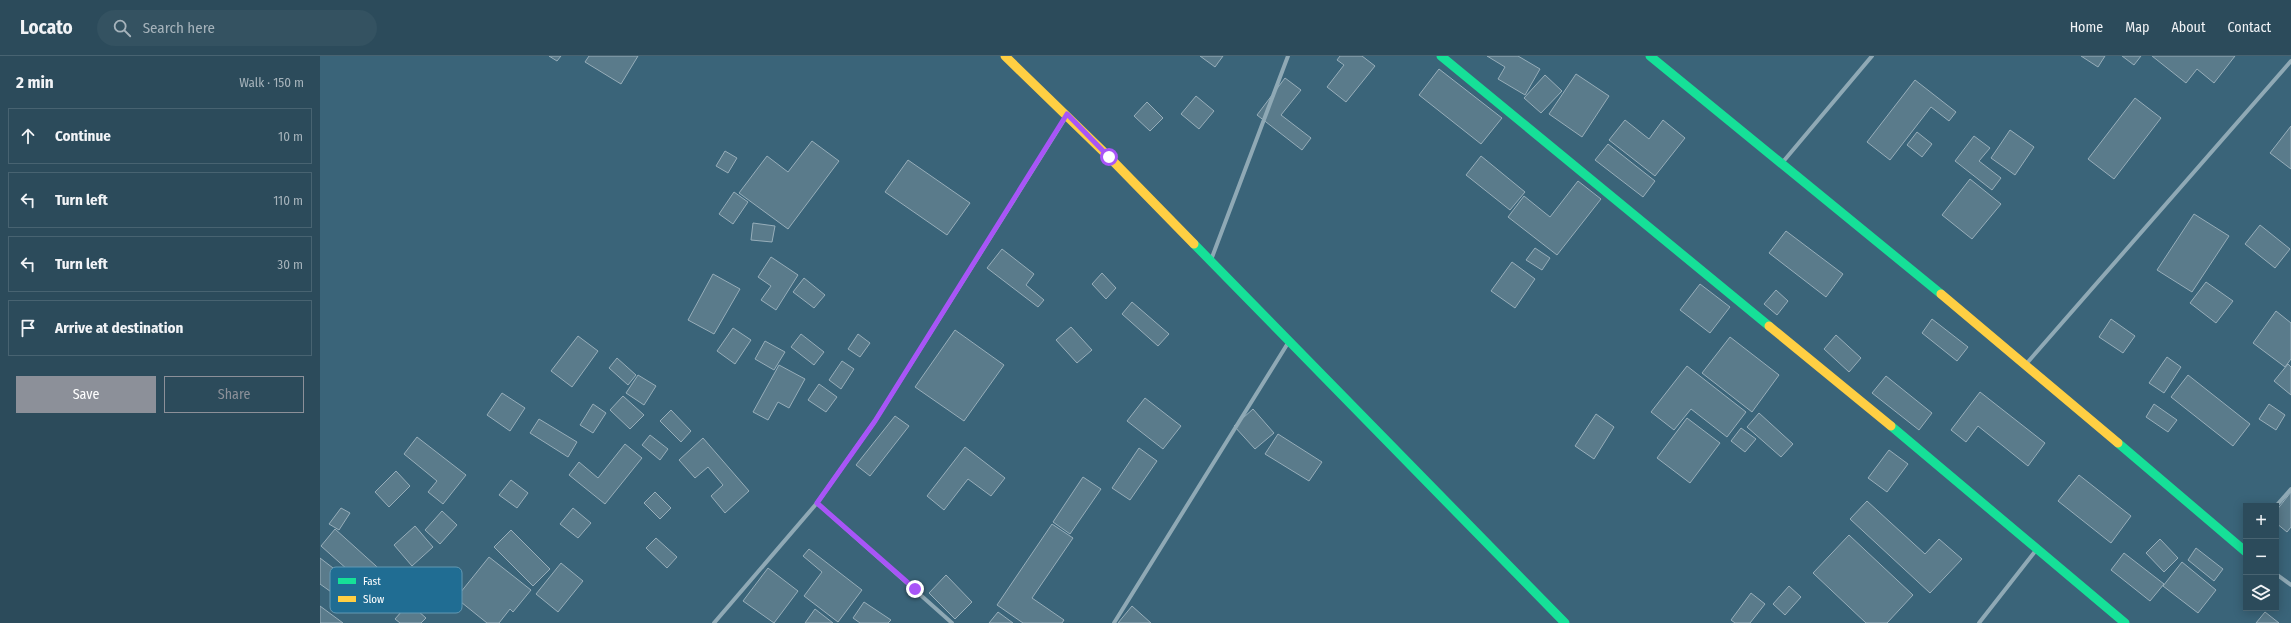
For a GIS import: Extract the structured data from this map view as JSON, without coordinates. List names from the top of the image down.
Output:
{
  "legend": ["Fast", "Slow"],
  "page": {
    "header": "Locato",
    "search": "Search here",
    "nav": [
      "Home",
      "Map",
      "About",
      "Contact"
    ],
    "heading": ["2 min", "Walk · 150 m"],
    "list": [
      ["Continue", "10 m"],
      ["Turn left", "110 m"],
      ["Turn left", "30 m"],
      "Arrive at destination"
    ],
    "buttons": ["Save", "Share"],
    "map_buttons": ["+", "−"]
  }
}
